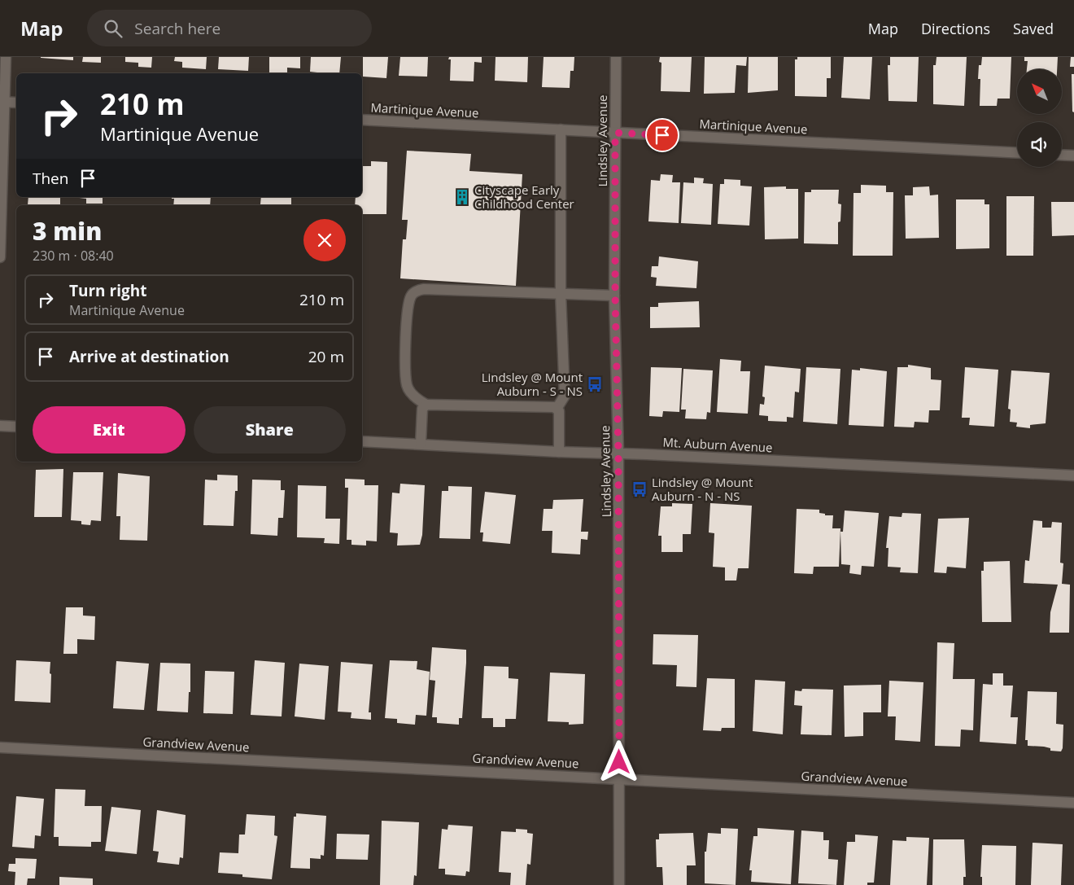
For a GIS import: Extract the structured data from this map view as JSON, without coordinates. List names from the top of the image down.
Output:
{
  "streets": {
    "street": [
      "Martinique Avenue",
      "Lindsley Avenue",
      "Mt. Auburn Avenue",
      "Grandview Avenue"
    ]
  },
  "crossings": [
    ["Martinique Avenue", "Lindsley Avenue"],
    ["Lindsley Avenue", "Mt. Auburn Avenue"],
    ["Lindsley Avenue", "Grandview Avenue"]
  ],
  "places": {
    "building": ["Cityscape Early Childhood Center"],
    "bus stop": ["Lindsley @ Mount Auburn - S - NS", "Lindsley @ Mount Auburn - N - NS"]
  },
  "north": "top left",
  "page": {
    "header": "Map",
    "search": "Search here",
    "nav": ["Map", "Directions", "Saved"],
    "turn": ["210 m", "Martinique Avenue"],
    "then": "Then",
    "heading": ["3 min", "230 m · 08:40"],
    "list": [
      {
        "name": "Turn right",
        "note": "Martinique Avenue",
        "value": "210 m"
      },
      {
        "name": "Arrive at destination",
        "value": "20 m"
      }
    ],
    "buttons": ["Exit", "Share"]
  }
}
